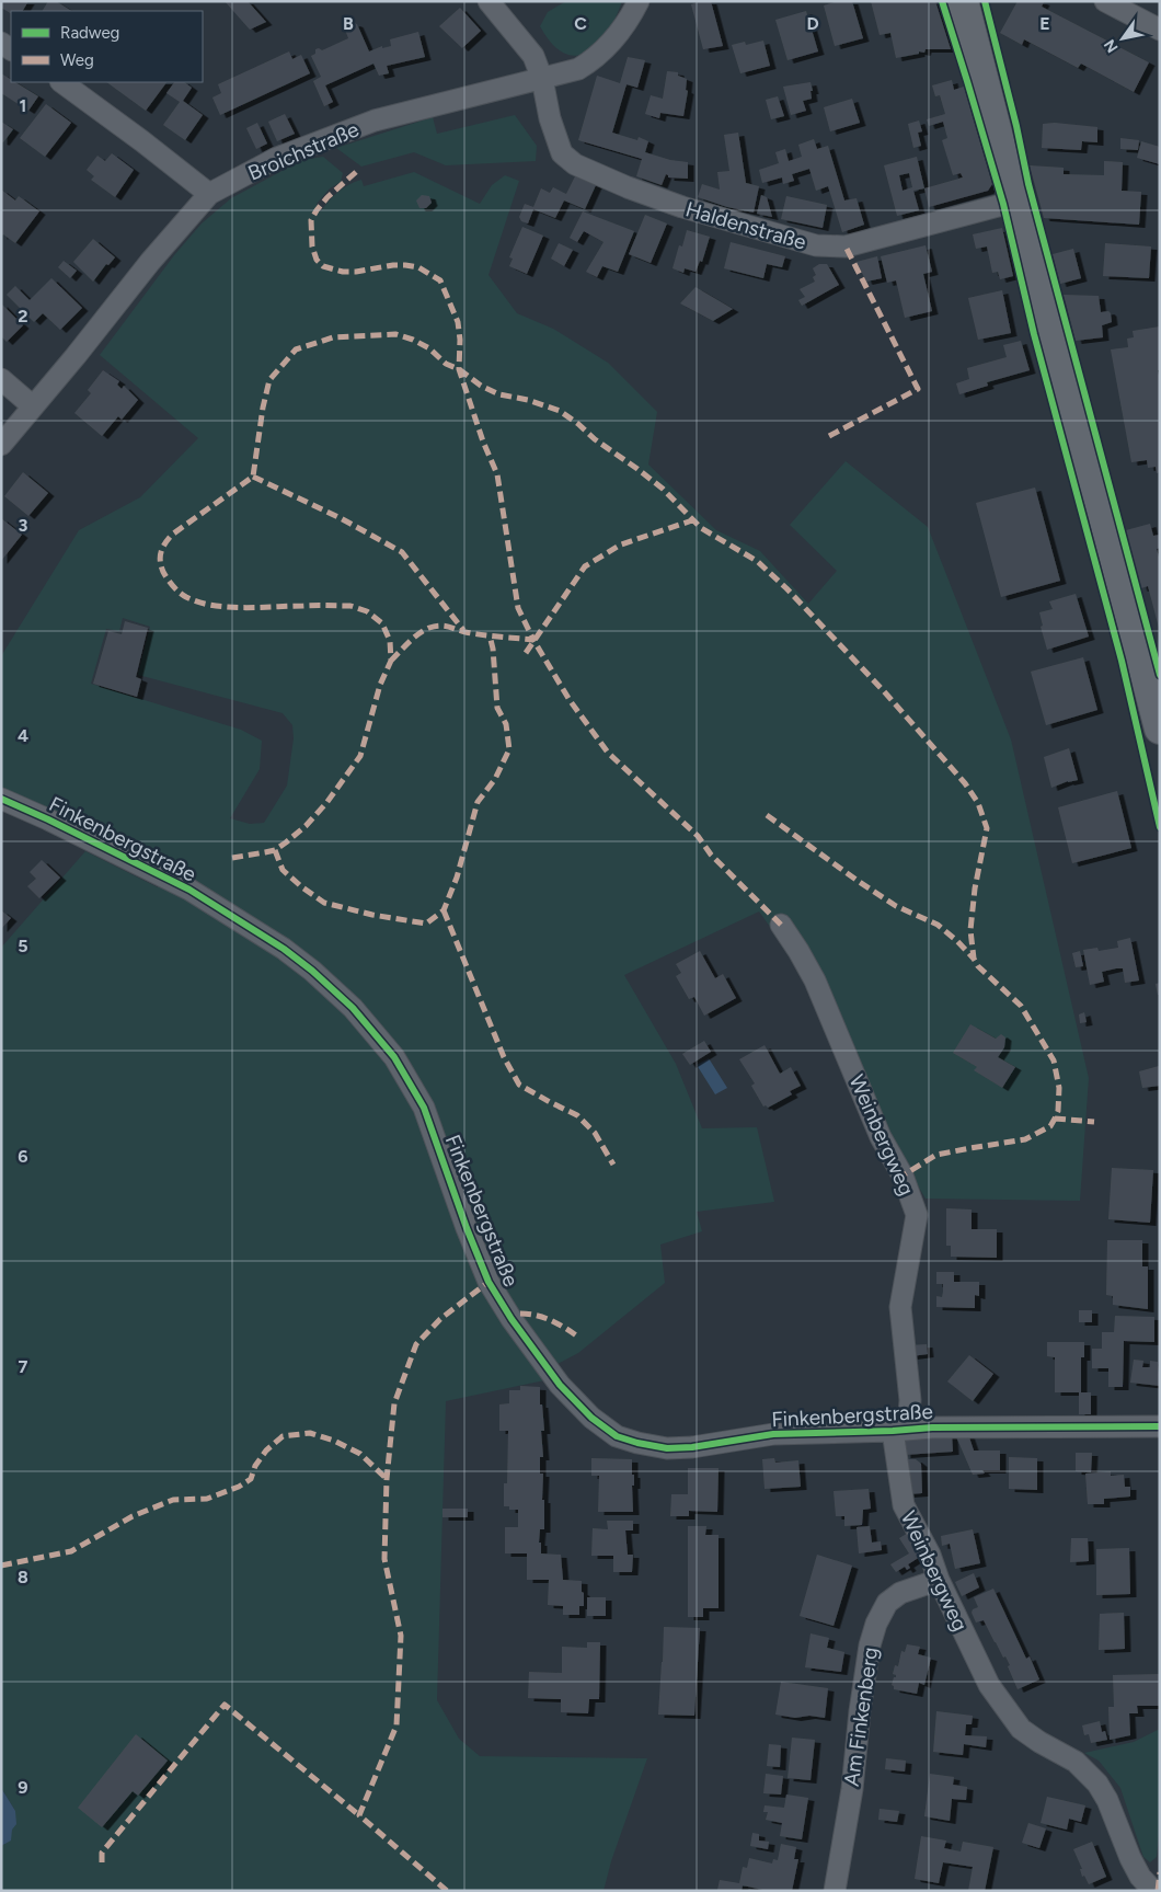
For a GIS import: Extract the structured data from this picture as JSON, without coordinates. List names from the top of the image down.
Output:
{
  "streets": {
    "street": [
      "Broichstraße",
      "Haldenstraße",
      "Finkenbergstraße",
      "Weinbergweg",
      "Am Finkenberg"
    ]
  },
  "crossings": [
    ["Broichstraße", "Haldenstraße"],
    ["Finkenbergstraße", "Weinbergweg"],
    ["Weinbergweg", "Am Finkenberg"]
  ],
  "legend": ["Radweg", "Weg"],
  "north": "bottom left",
  "grid": {
    "columns": [
      "B",
      "C",
      "D",
      "E"
    ],
    "rows": [
      "1",
      "2",
      "3",
      "4",
      "5",
      "6",
      "7",
      "8",
      "9"
    ]
  }
}
